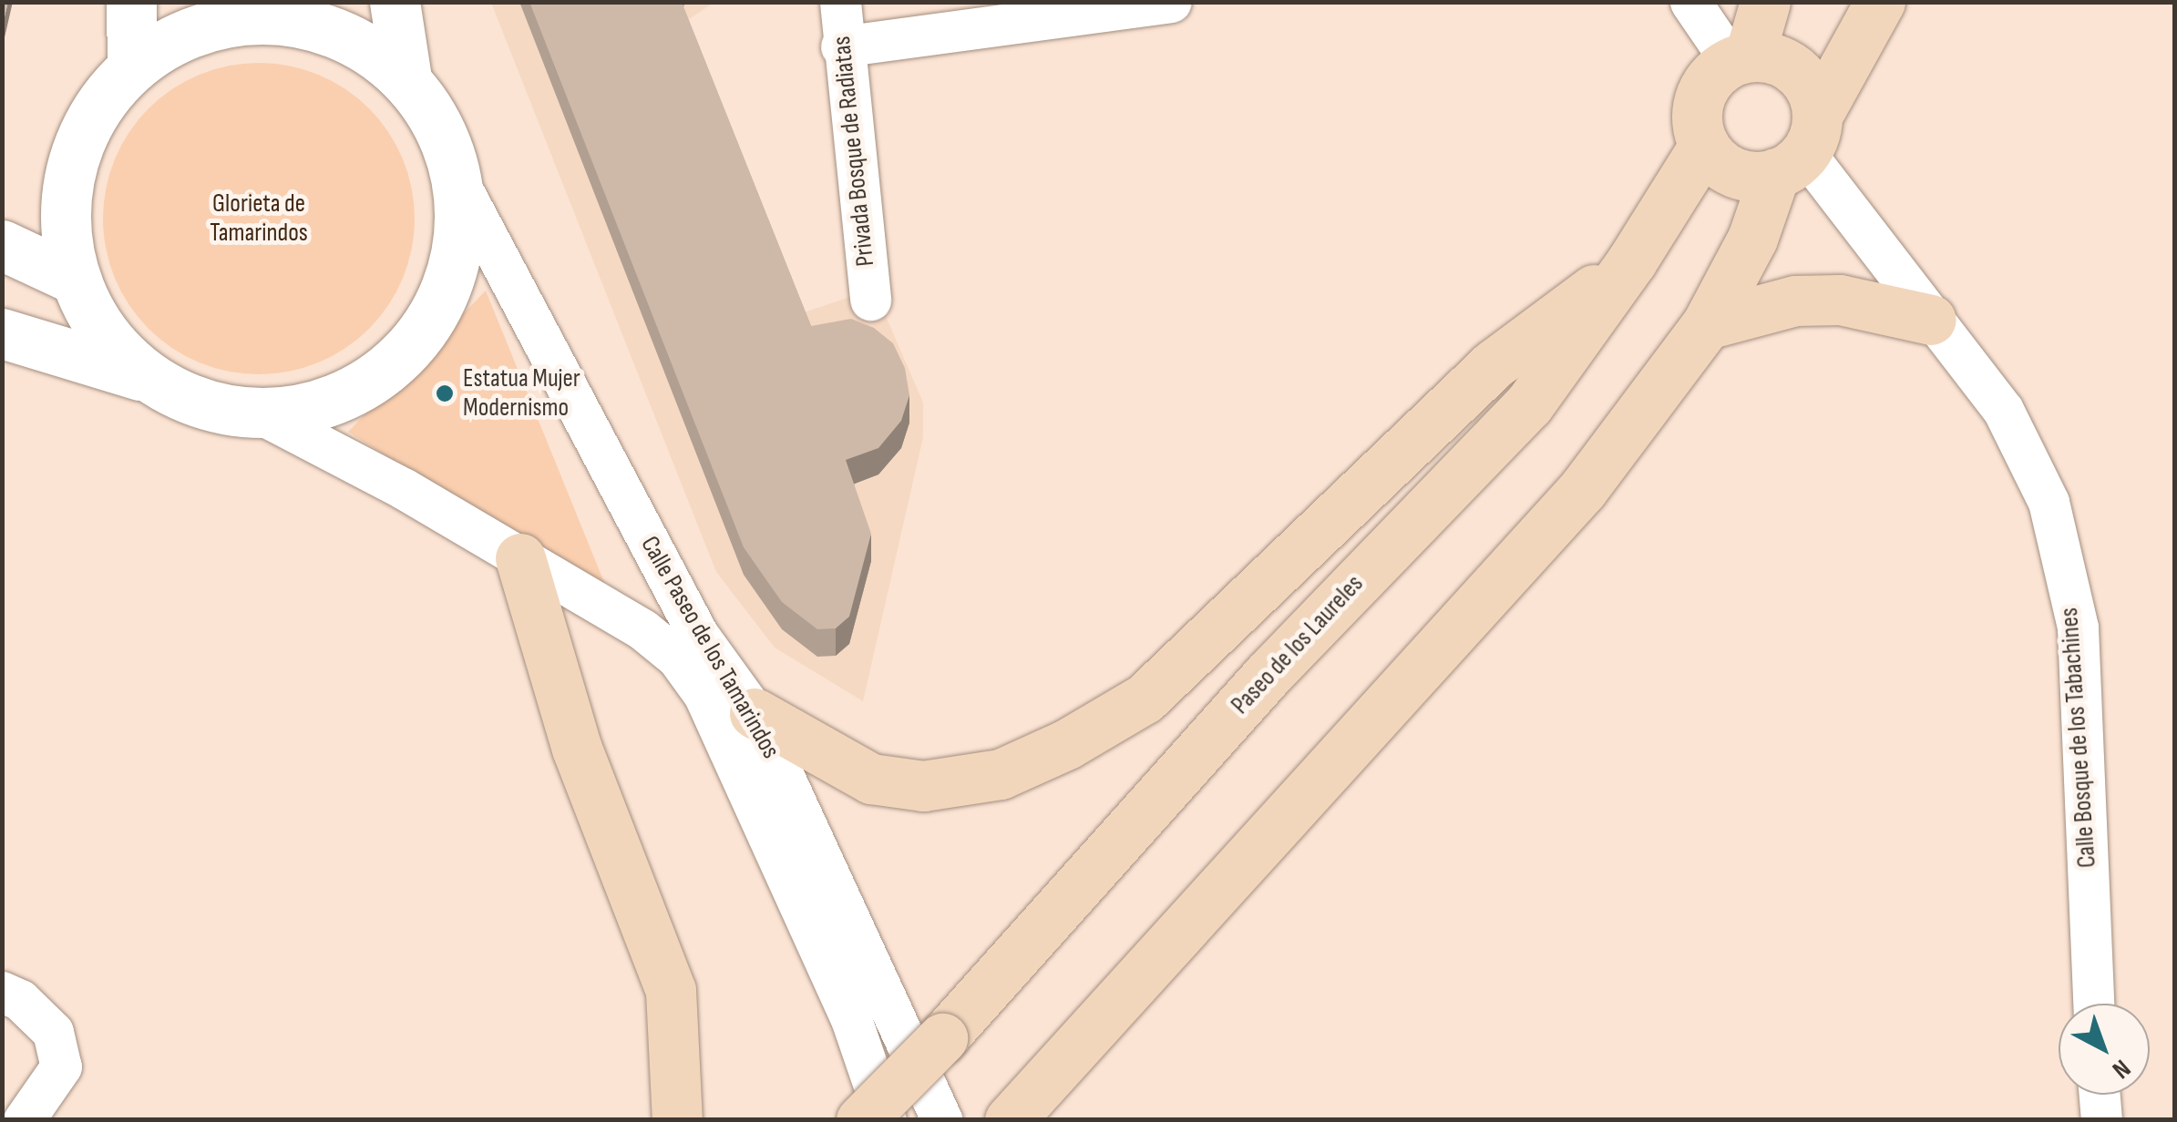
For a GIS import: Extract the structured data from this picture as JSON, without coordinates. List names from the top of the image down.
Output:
{
  "streets": {
    "main road": ["Paseo de los Laureles"],
    "street": ["Privada Bosque de Radiatas", "Calle Paseo de los Tamarindos", "Calle Bosque de los Tabachines"]
  },
  "crossings": [
    ["Paseo de los Laureles", "Calle Bosque de los Tabachines"]
  ],
  "parks": ["Glorieta de Tamarindos"],
  "places": ["Estatua Mujer Modernismo"],
  "north": "bottom right"
}
